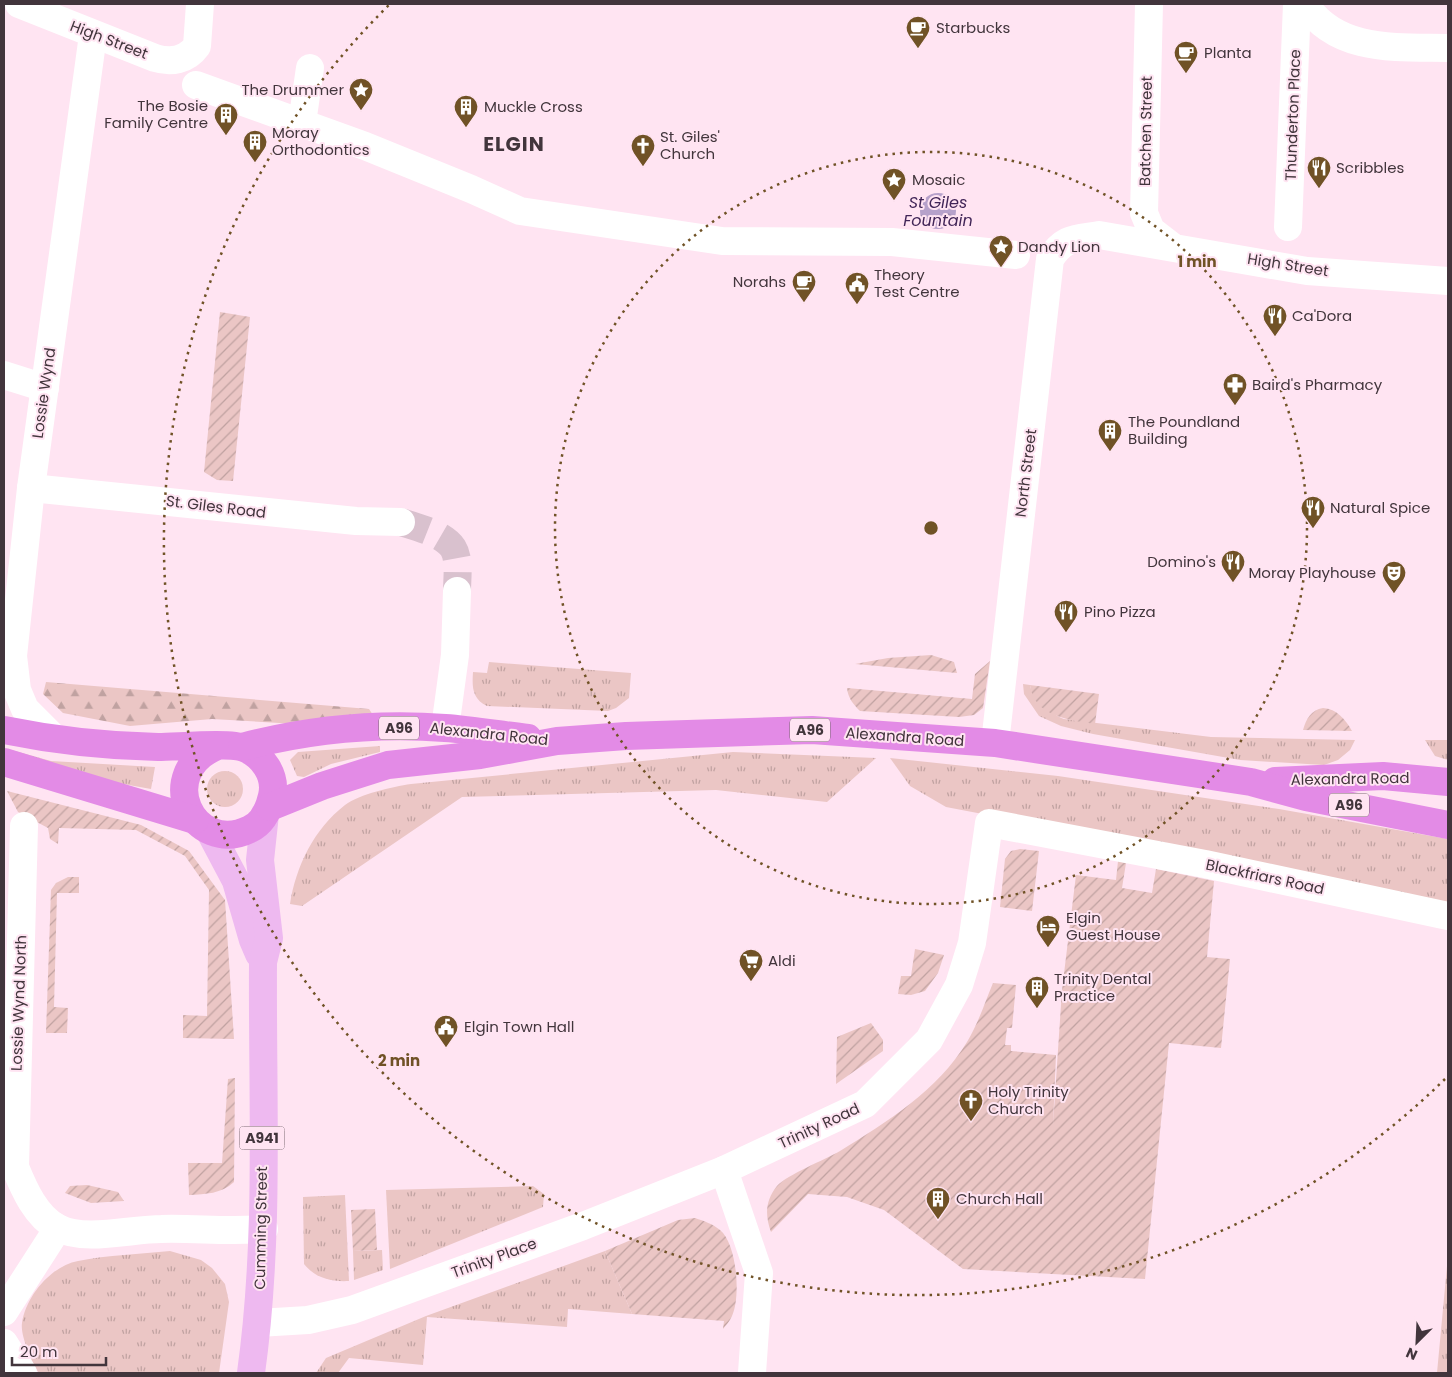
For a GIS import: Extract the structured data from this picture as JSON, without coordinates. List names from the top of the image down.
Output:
{
  "streets": {
    "highway": ["A96", "Alexandra Road"],
    "main road": ["A941", "Cumming Street"],
    "street": [
      "High Street",
      "Thunderton Place",
      "Batchen Street",
      "Lossie Wynd",
      "North Street",
      "St. Giles Road",
      "Blackfriars Road",
      "Lossie Wynd North",
      "Trinity Road",
      "Trinity Place"
    ]
  },
  "crossings": [
    ["High Street", "Batchen Street"],
    ["High Street", "Lossie Wynd"],
    ["High Street", "North Street"],
    ["Lossie Wynd", "St. Giles Road"],
    ["Lossie Wynd", "A96"],
    ["North Street", "Alexandra Road"],
    ["A96", "Alexandra Road"],
    ["A96", "Cumming Street"],
    ["Alexandra Road", "Cumming Street"],
    ["Blackfriars Road", "Trinity Road"],
    ["Lossie Wynd North", "Cumming Street"],
    ["Trinity Road", "Trinity Place"],
    ["Cumming Street", "Trinity Place"]
  ],
  "districts": ["ELGIN"],
  "water": ["St Giles Fountain"],
  "places": {
    "cafe": ["Starbucks", "Planta", "Norahs"],
    "place": ["The Drummer", "Mosaic", "Dandy Lion"],
    "building": [
      "Muckle Cross",
      "The Bosie Family Centre",
      "Moray Orthodontics",
      "The Poundland Building",
      "Trinity Dental Practice",
      "Church Hall"
    ],
    "church": ["St. Giles' Church", "Holy Trinity Church"],
    "restaurant": [
      "Scribbles",
      "Ca'Dora",
      "Natural Spice",
      "Domino's",
      "Pino Pizza"
    ],
    "public building": ["Theory Test Centre", "Elgin Town Hall"],
    "pharmacy": ["Baird's Pharmacy"],
    "theatre": ["Moray Playhouse"],
    "hotel": ["Elgin Guest House"],
    "supermarket": ["Aldi"]
  },
  "scale_bar": "20 m",
  "north": "bottom left",
  "rings": ["1 min", "2 min"]
}
